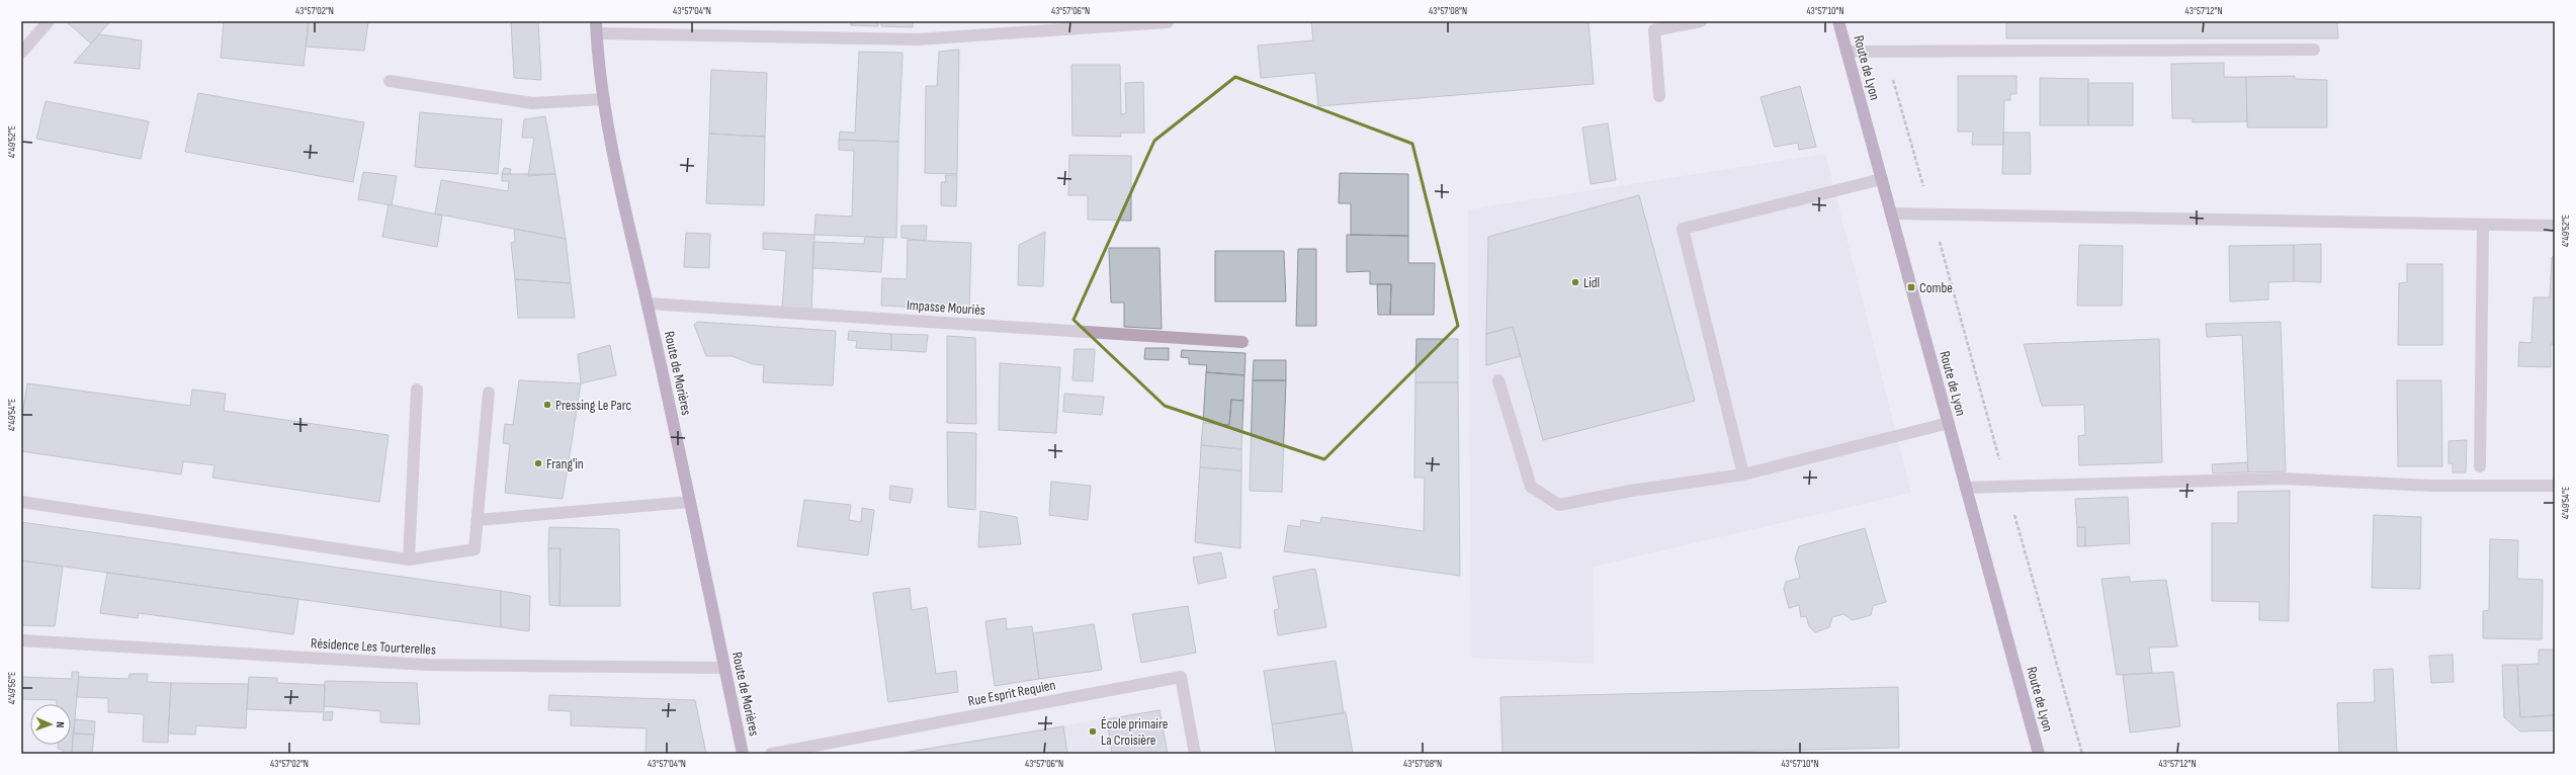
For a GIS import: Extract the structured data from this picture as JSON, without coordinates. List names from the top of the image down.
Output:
{
  "streets": {
    "main road": ["Route de Lyon", "Route de Morières"],
    "street": ["Impasse Mouriès", "Résidence Les Tourterelles", "Rue Esprit Requien"]
  },
  "crossings": [
    ["Impasse Mouriès", "Route de Morières"],
    ["Route de Morières", "Résidence Les Tourterelles"]
  ],
  "places": {
    "other": [
      "Lidl",
      "Pressing Le Parc",
      "Frang'in",
      "École primaire La Croisière"
    ],
    "transit": ["Combe"]
  },
  "north": "right",
  "coordinates": [
    "43°57'02\"N",
    "43°57'04\"N",
    "43°57'06\"N",
    "43°57'08\"N",
    "43°57'10\"N",
    "43°57'12\"N",
    "4°49'52\"E",
    "4°49'54\"E",
    "4°49'56\"E"
  ]
}
